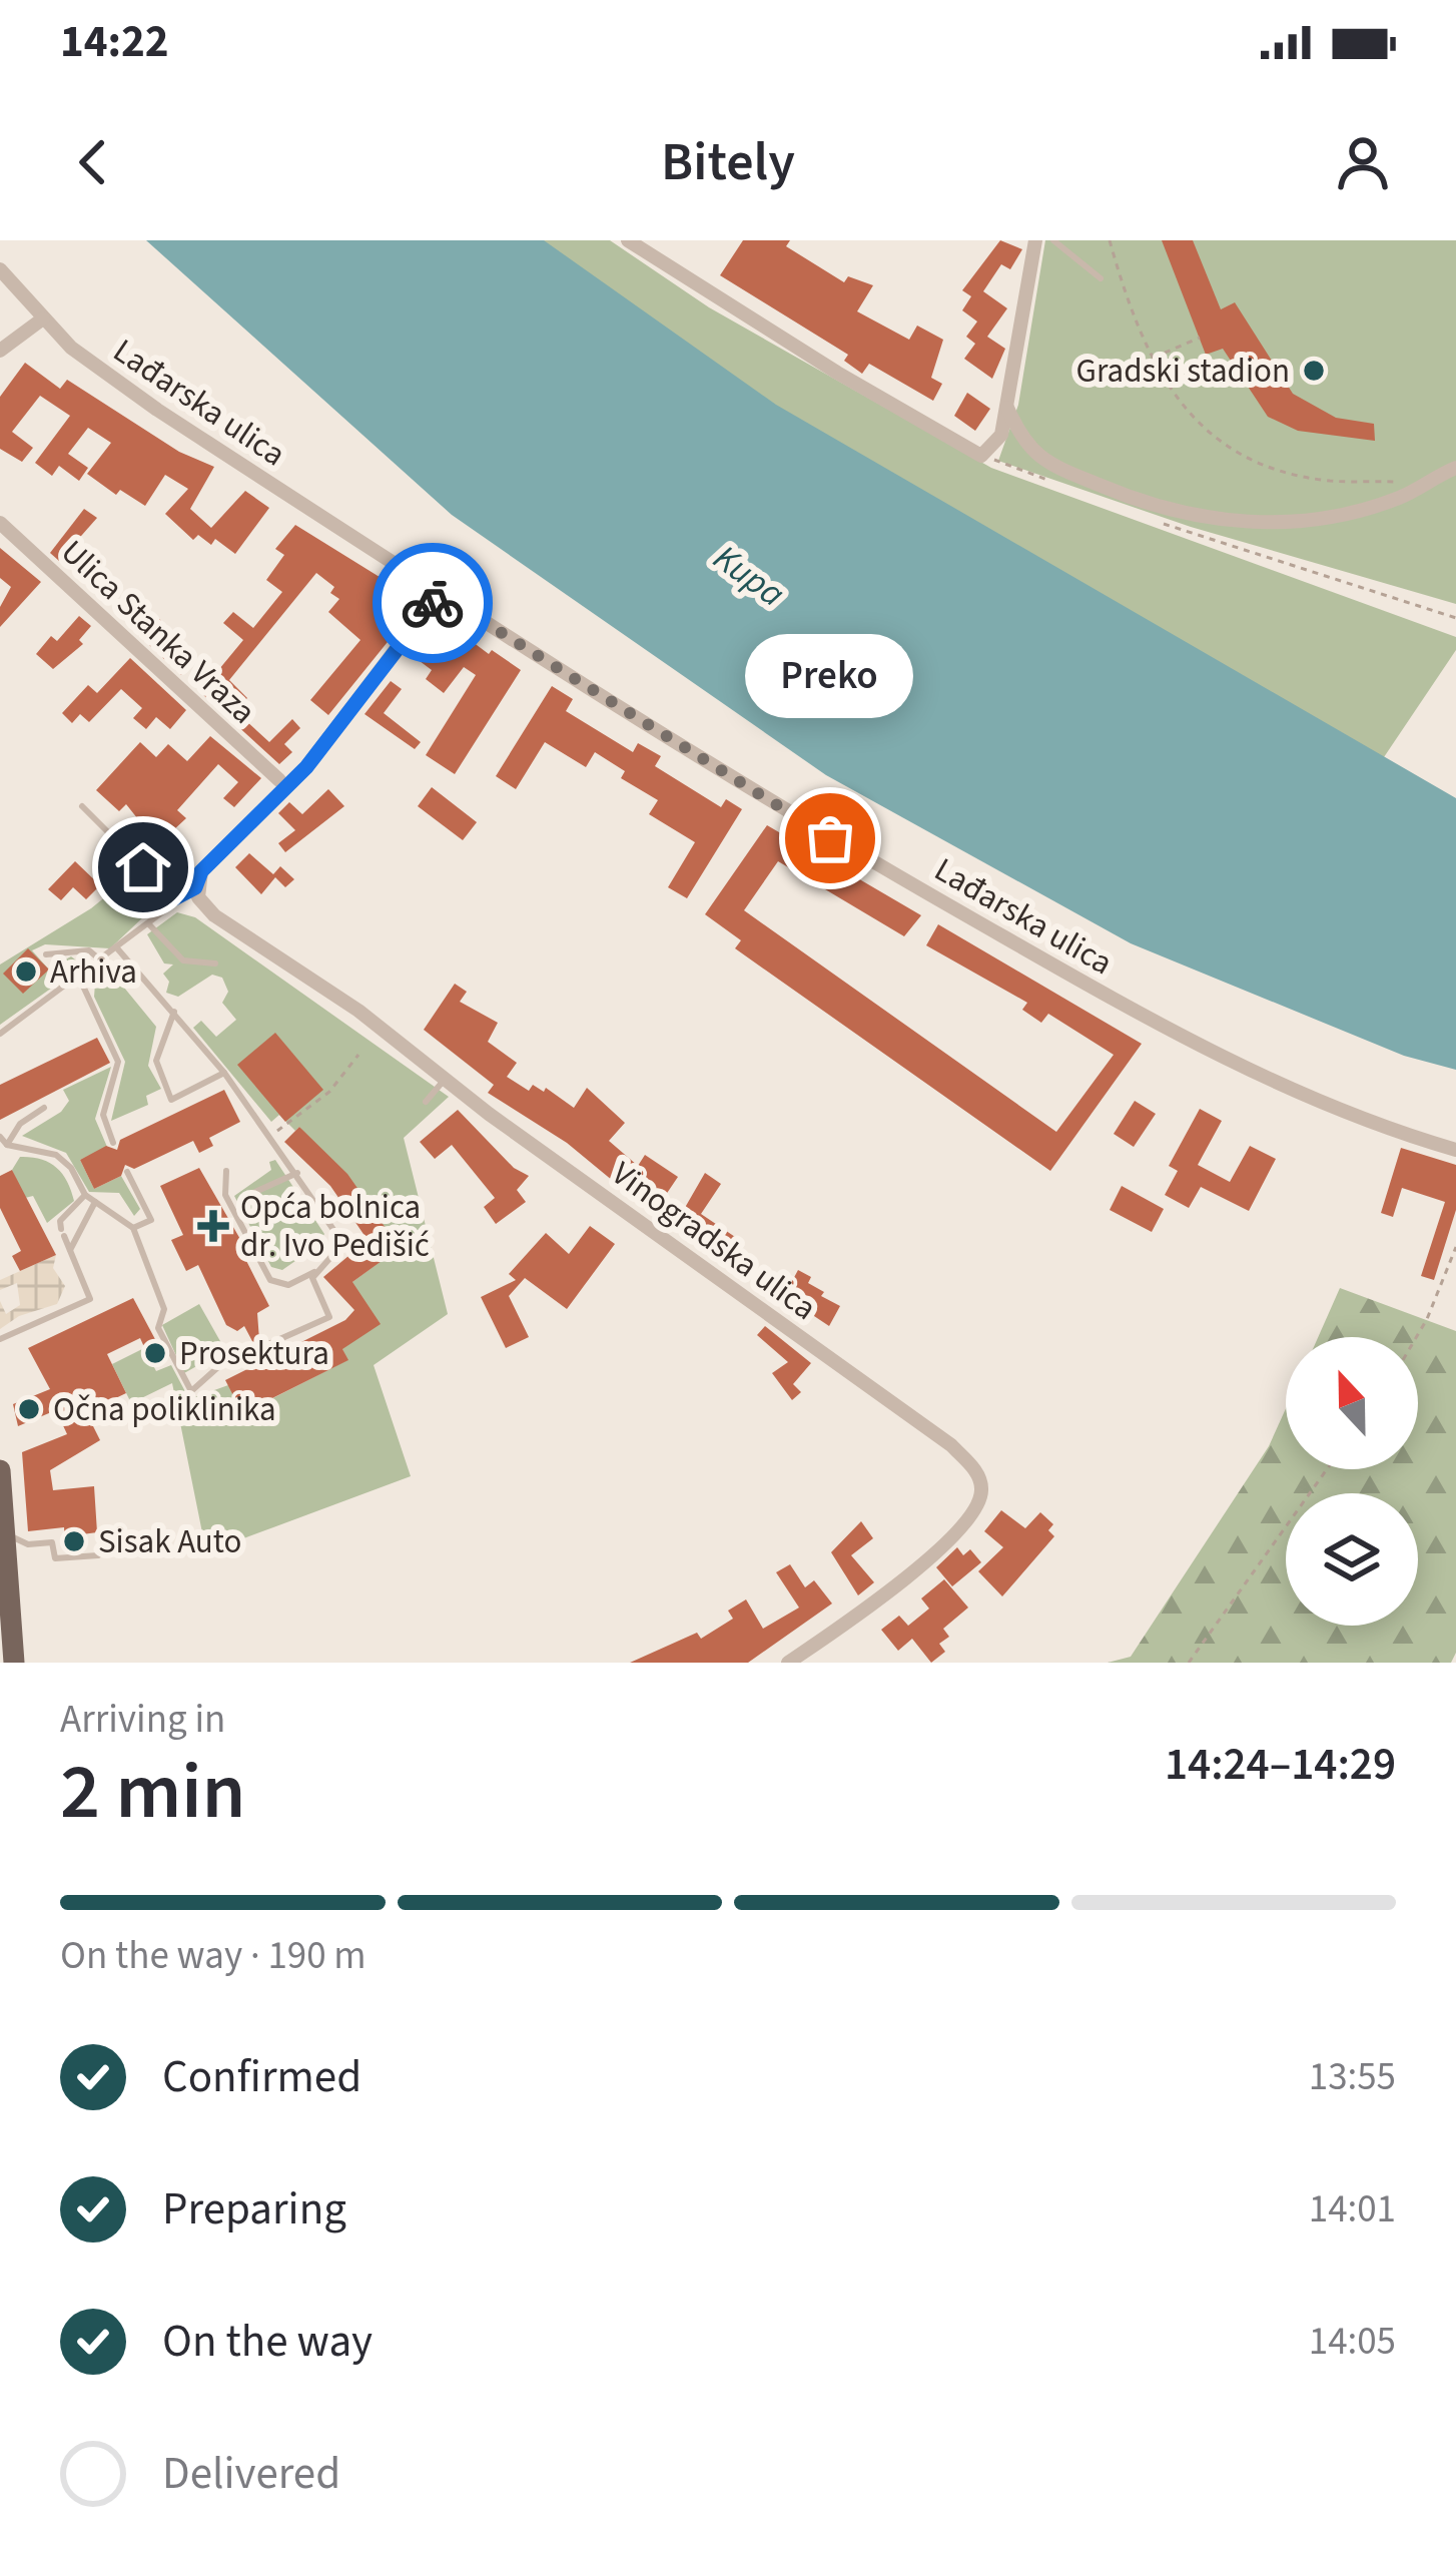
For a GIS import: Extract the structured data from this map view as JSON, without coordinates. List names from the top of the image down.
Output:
{
  "streets": {
    "street": ["Lađarska ulica", "Ulica Stanka Vraza", "Vinogradska ulica"]
  },
  "water": ["Kupa"],
  "places": {
    "other": [
      "Gradski stadion",
      "Preko",
      "Arhiva",
      "Prosektura",
      "Očna poliklinika",
      "Sisak Auto"
    ],
    "health": ["Opća bolnica dr. Ivo Pedišić"]
  },
  "north": "top",
  "page": {
    "status": "14:22",
    "header": "Bitely",
    "bubble": "Preko",
    "heading": ["2 min", "Arriving in", "14:24–14:29"],
    "bar": "On the way · 190 m",
    "list": [
      ["Confirmed", "13:55"],
      ["Preparing", "14:01"],
      ["On the way", "14:05"],
      "Delivered"
    ]
  }
}
